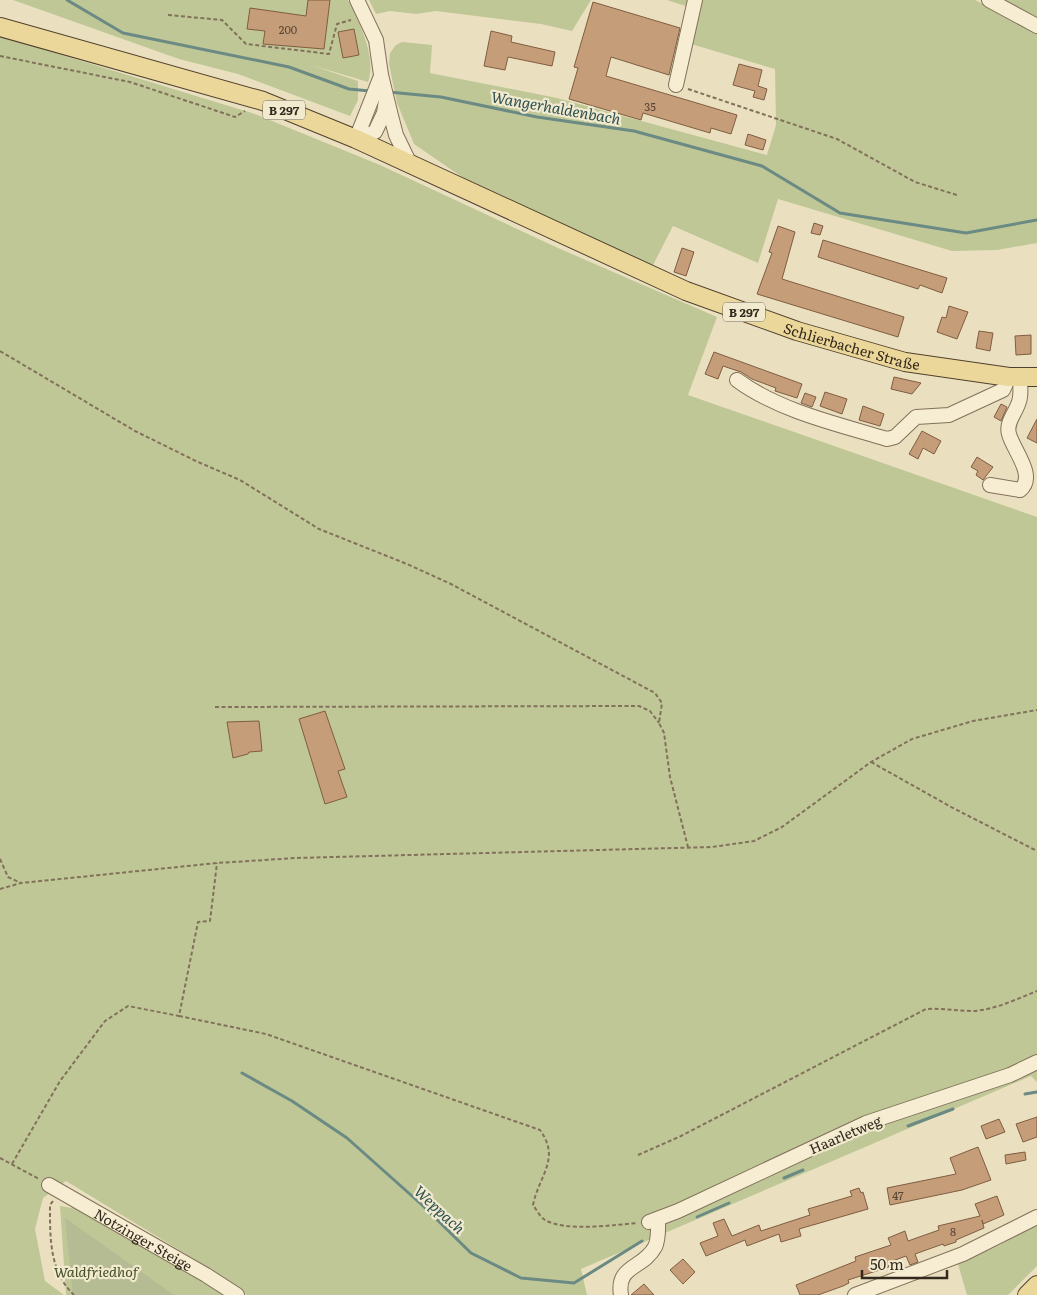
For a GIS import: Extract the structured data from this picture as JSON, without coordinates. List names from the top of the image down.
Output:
{
  "streets": {
    "main road": ["B 297", "Schlierbacher Straße"],
    "street": ["Haarletweg", "Notzinger Steige"]
  },
  "crossings": [
    ["B 297", "Schlierbacher Straße"]
  ],
  "water": ["Wangerhaldenbach", "Weppach"],
  "parks": ["Waldfriedhof"],
  "house_numbers": [
    "200",
    "35",
    "47",
    "8"
  ],
  "scale_bar": "50 m"
}
